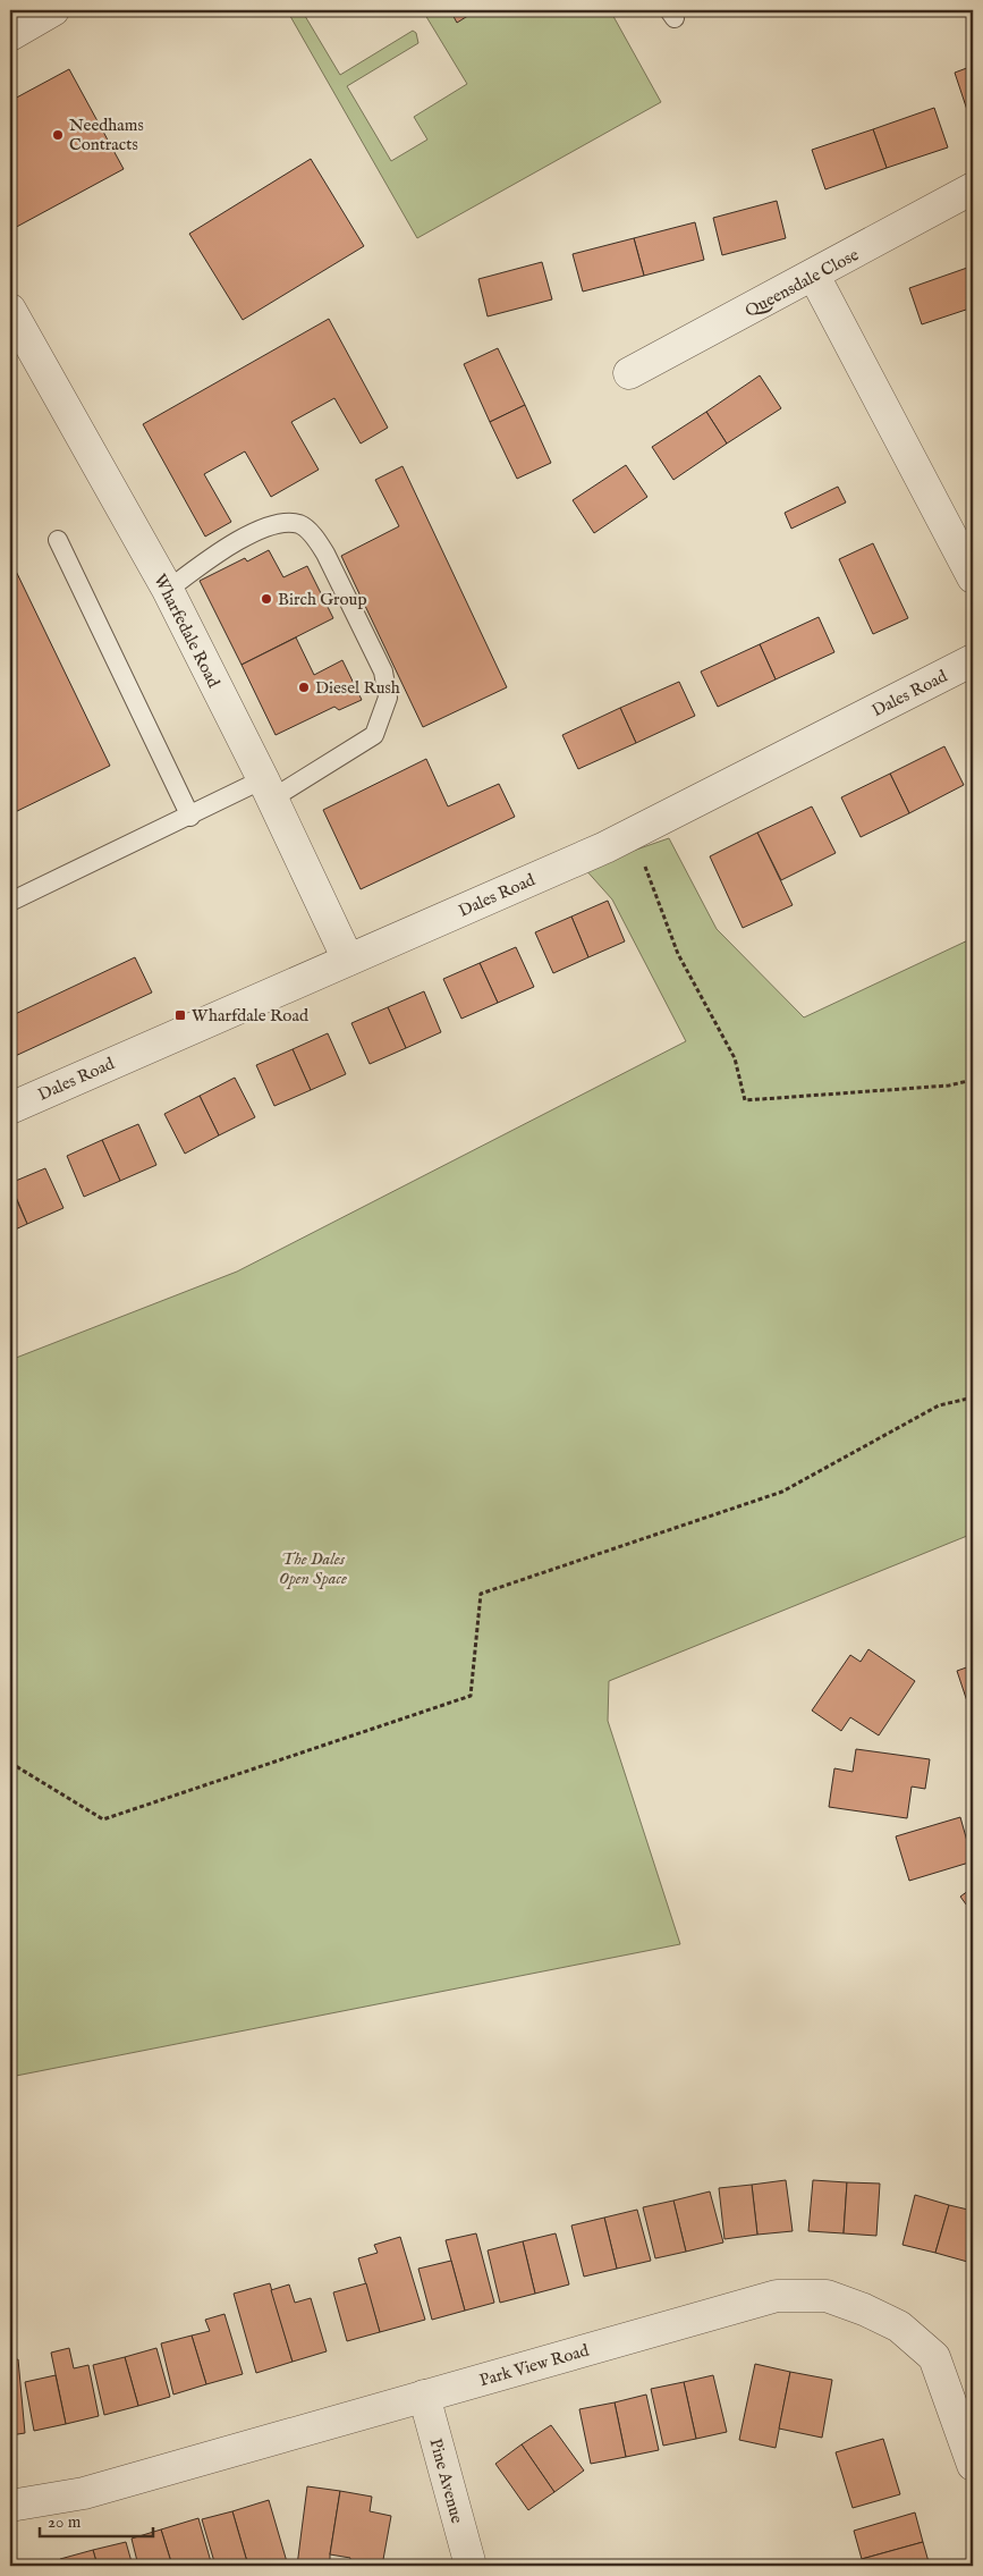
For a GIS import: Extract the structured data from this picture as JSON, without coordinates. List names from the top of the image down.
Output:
{
  "streets": {
    "street": [
      "Queensdale Close",
      "Wharfedale Road",
      "Dales Road",
      "Park View Road",
      "Pine Avenue"
    ]
  },
  "crossings": [
    ["Wharfedale Road", "Dales Road"],
    ["Park View Road", "Pine Avenue"]
  ],
  "parks": ["The Dales Open Space"],
  "places": {
    "other": ["Needhams Contracts", "Birch Group", "Diesel Rush"],
    "transit": ["Wharfdale Road"]
  },
  "scale_bar": "20 m"
}
